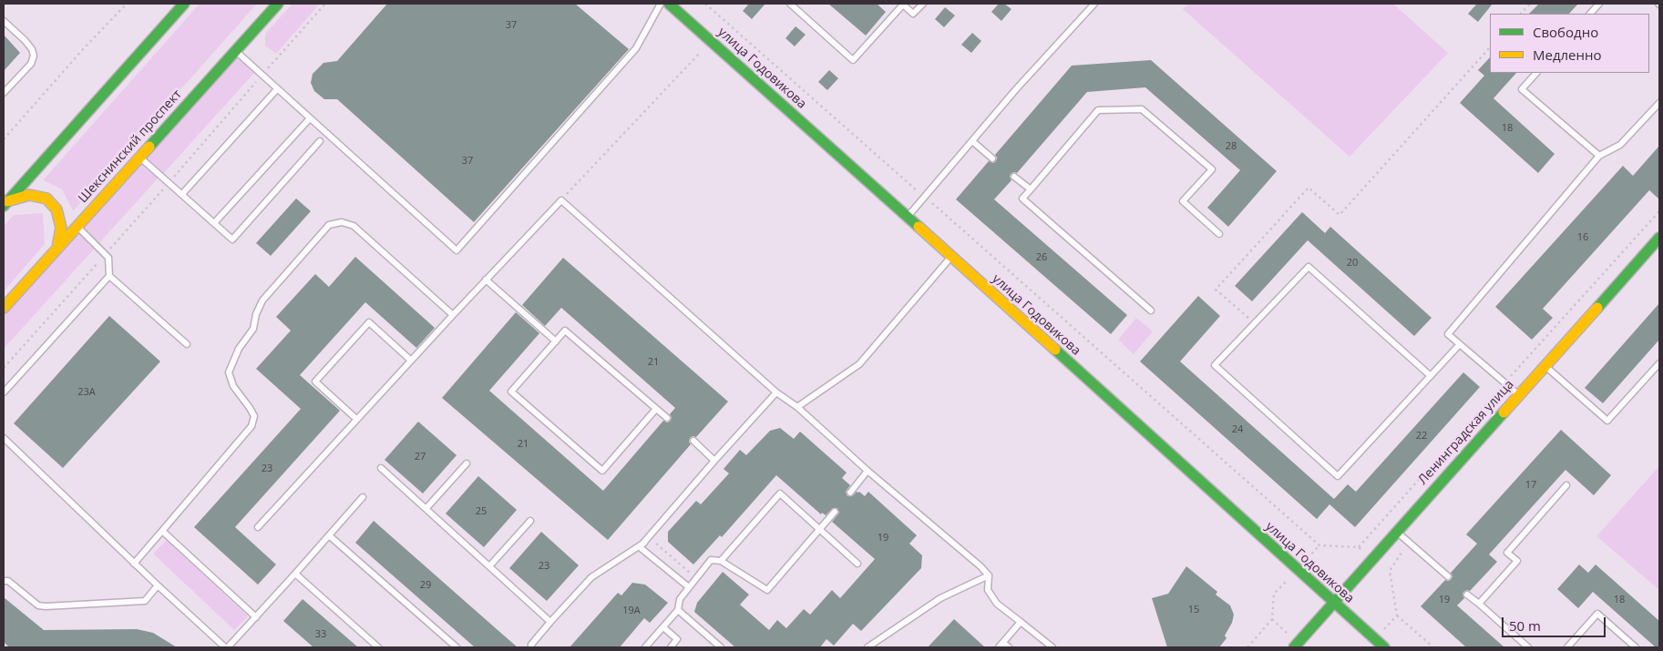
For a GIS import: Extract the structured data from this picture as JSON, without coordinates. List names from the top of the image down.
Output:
{
  "streets": {
    "street": ["улица Годовикова", "Шекснинский проспект", "Ленинградская улица"]
  },
  "crossings": [
    ["улица Годовикова", "Ленинградская улица"]
  ],
  "house_numbers": [
    "37",
    "18",
    "28",
    "37",
    "16",
    "26",
    "20",
    "21",
    "23А",
    "24",
    "22",
    "21",
    "27",
    "23",
    "17",
    "25",
    "19",
    "23",
    "29",
    "19",
    "18",
    "15",
    "19А",
    "33"
  ],
  "legend": ["Свободно", "Медленно"],
  "scale_bar": "50 m"
}
